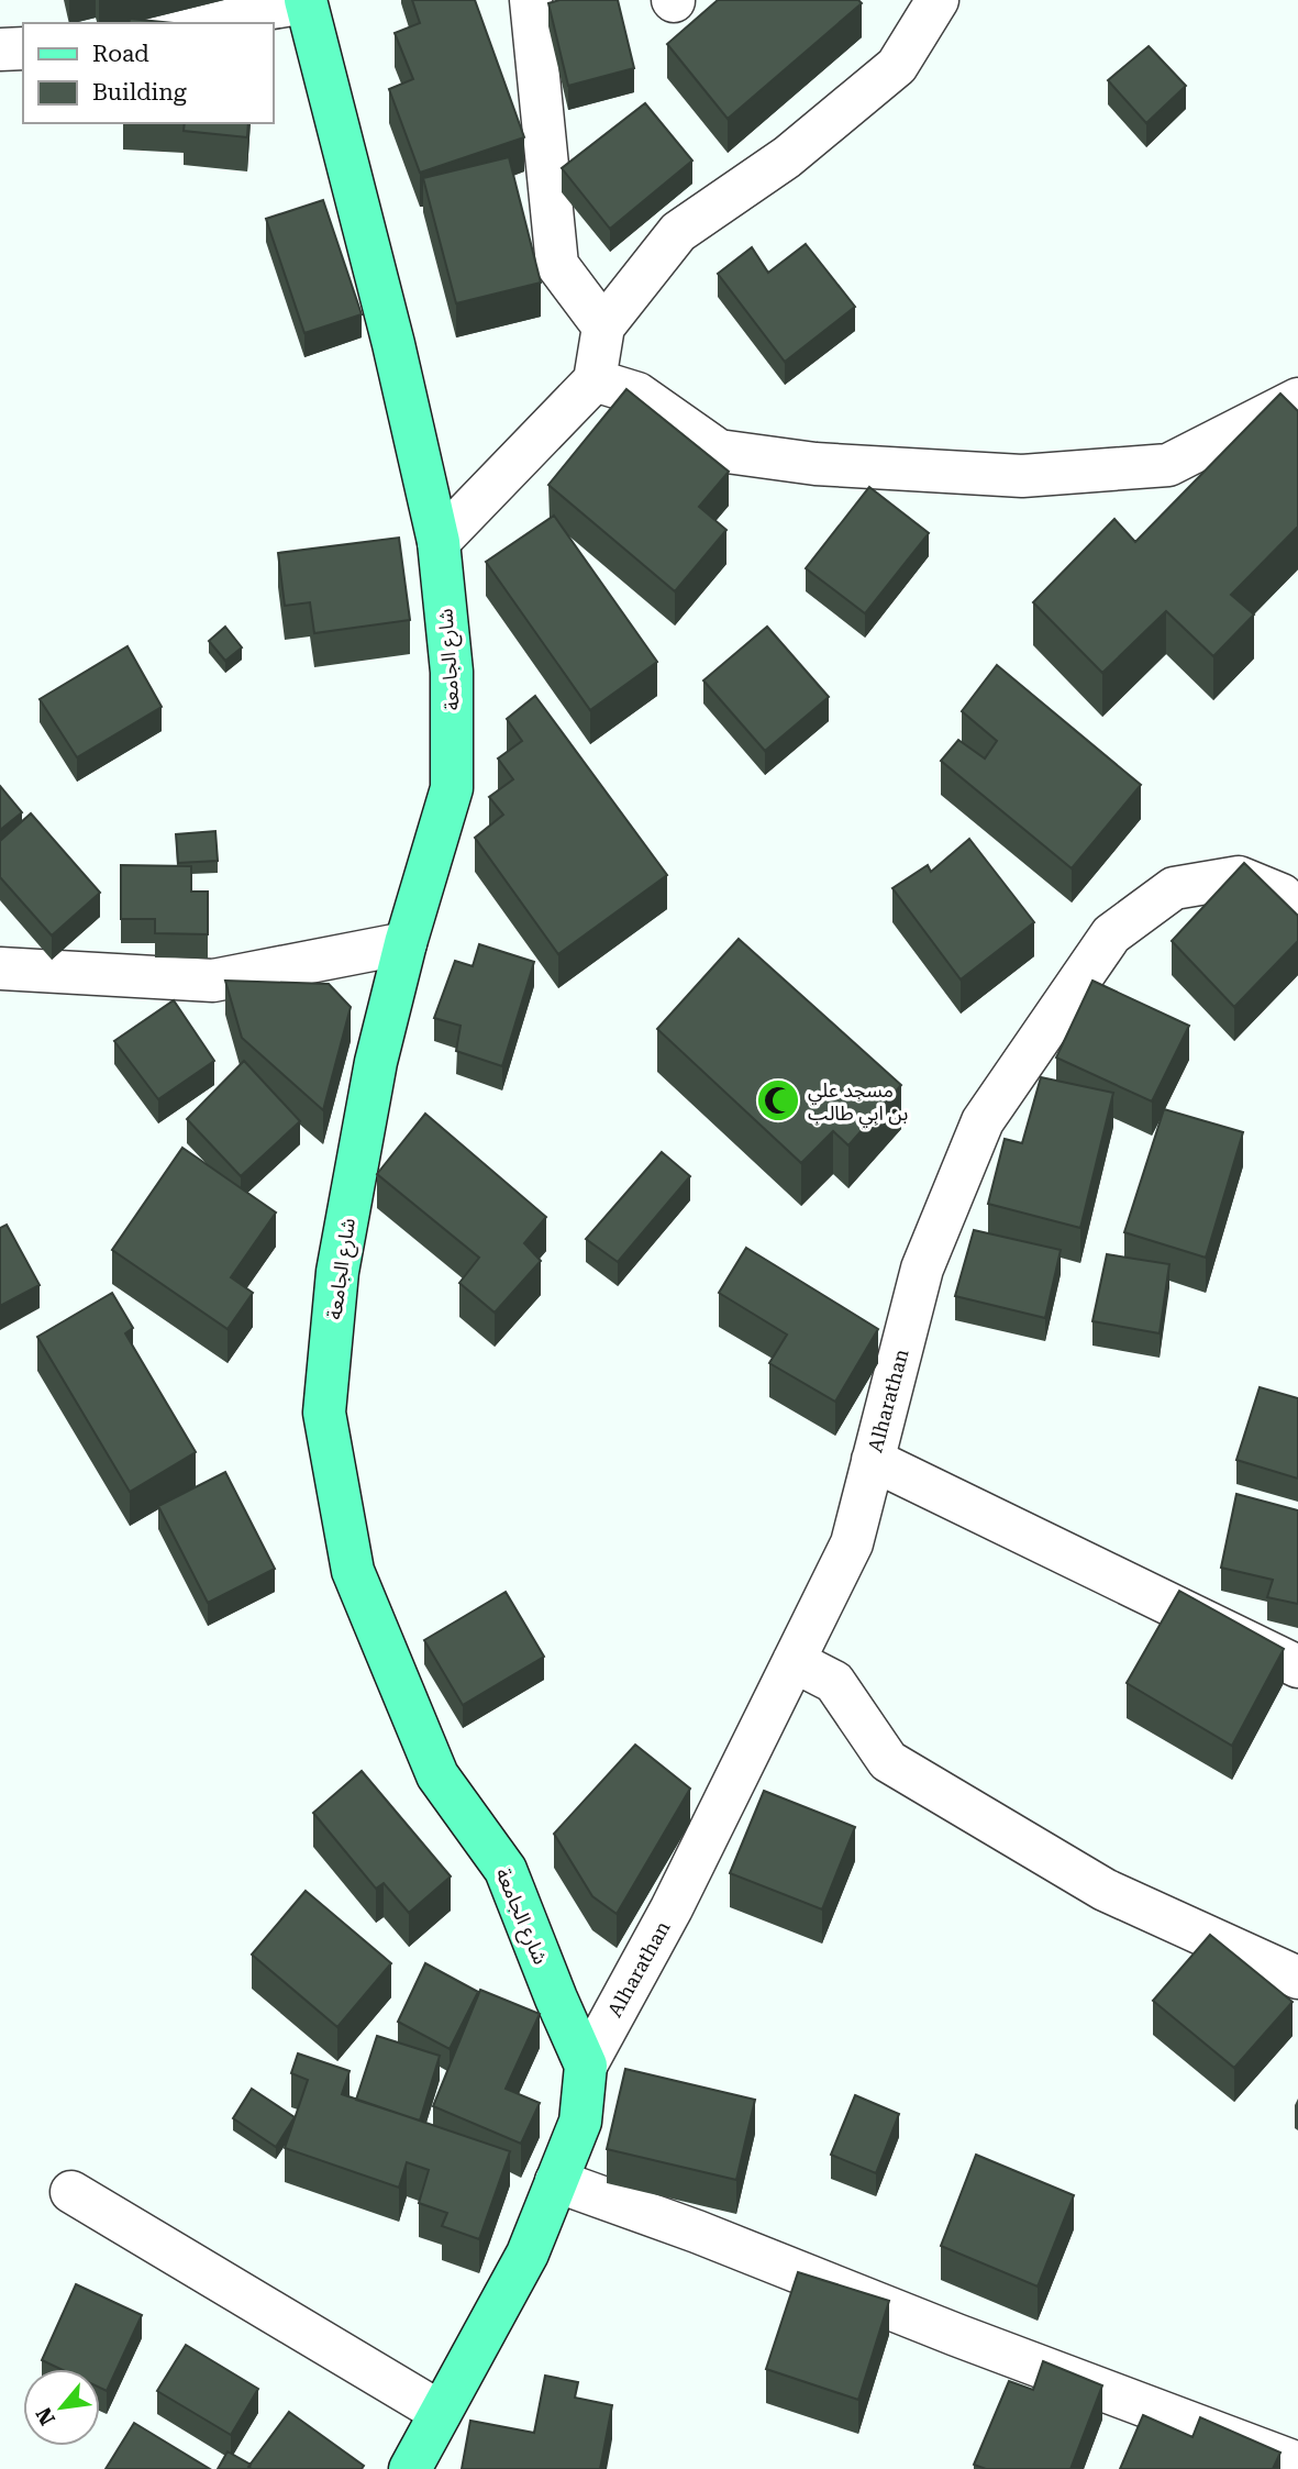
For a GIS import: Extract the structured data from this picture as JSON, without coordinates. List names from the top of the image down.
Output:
{
  "streets": {
    "main road": ["شارع الجامعة"],
    "street": ["Alharathan"]
  },
  "crossings": [
    ["شارع الجامعة", "Alharathan"]
  ],
  "places": {
    "mosque": ["مسجد علي بن ابي طالب"]
  },
  "legend": ["Road", "Building"],
  "north": "bottom left"
}
